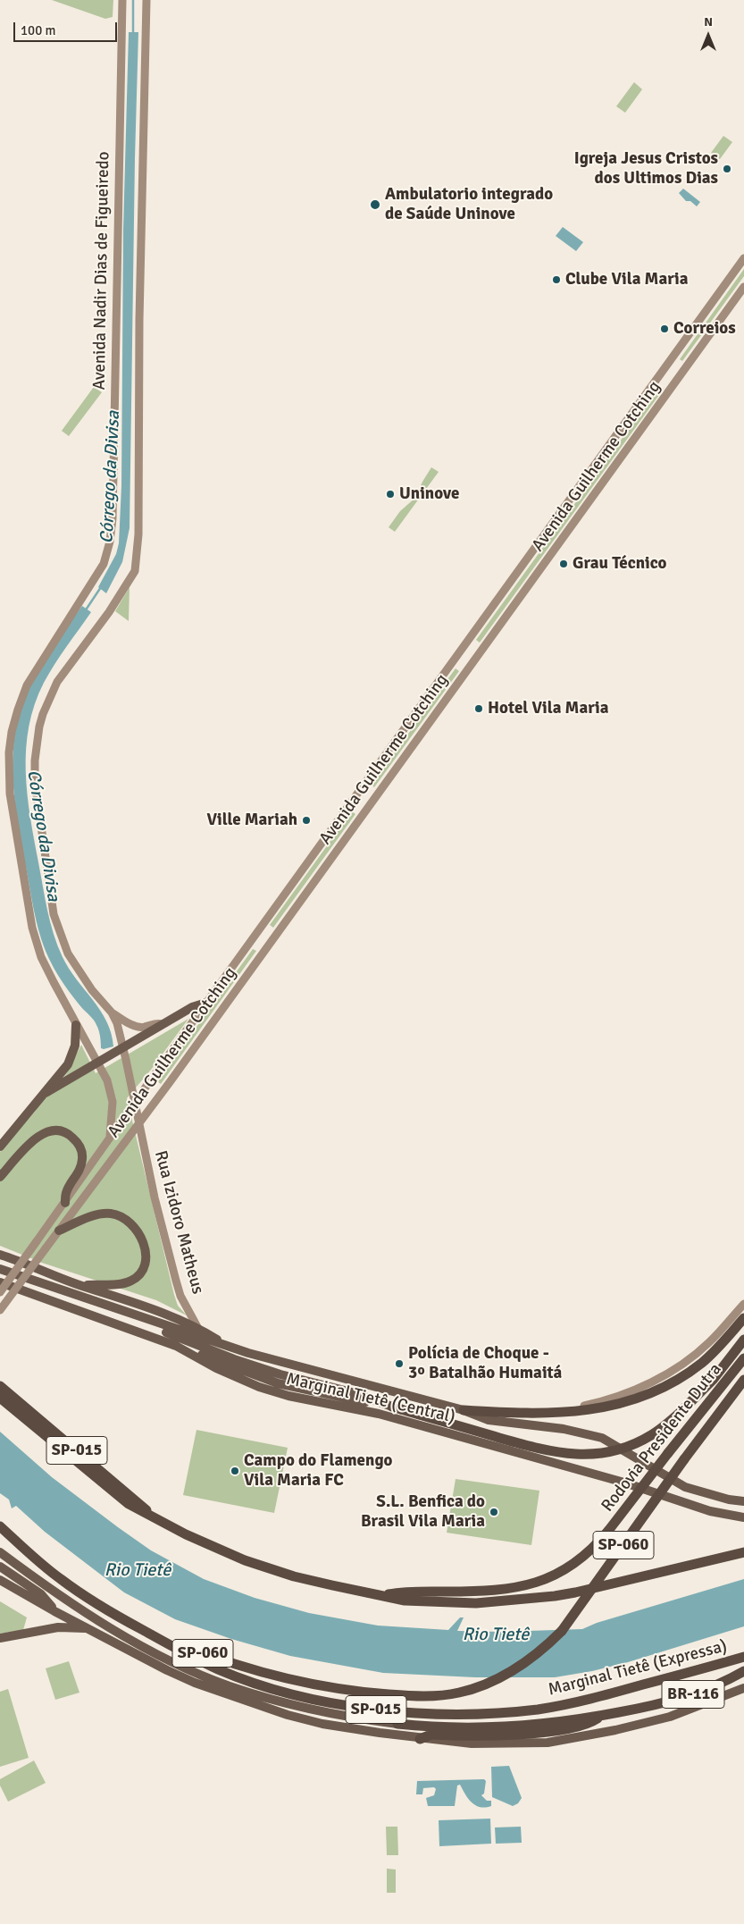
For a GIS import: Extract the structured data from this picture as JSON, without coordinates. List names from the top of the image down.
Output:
{
  "streets": {
    "highway": [
      "Marginal Tietê (Central)",
      "Rodovia Presidente Dutra",
      "SP-015",
      "SP-060",
      "Marginal Tietê (Expressa)",
      "BR-116"
    ],
    "main road": ["Avenida Nadir Dias de Figueiredo", "Avenida Guilherme Cotching", "Rua Izidoro Matheus"]
  },
  "crossings": [
    ["Avenida Nadir Dias de Figueiredo", "Avenida Guilherme Cotching"],
    ["Avenida Guilherme Cotching", "Rua Izidoro Matheus"],
    ["Rodovia Presidente Dutra", "SP-015"],
    ["Rodovia Presidente Dutra", "Marginal Tietê (Expressa)"]
  ],
  "water": ["Córrego da Divisa", "Rio Tietê"],
  "places": [
    "Igreja Jesus Cristos dos Ultimos Dias",
    "Ambulatorio integrado de Saúde Uninove",
    "Clube Vila Maria",
    "Correios",
    "Uninove",
    "Grau Técnico",
    "Hotel Vila Maria",
    "Ville Mariah",
    "Polícia de Choque - 3º Batalhão Humaitá",
    "Campo do Flamengo Vila Maria FC",
    "S.L. Benfica do Brasil Vila Maria"
  ],
  "scale_bar": "100 m",
  "north": "top"
}
